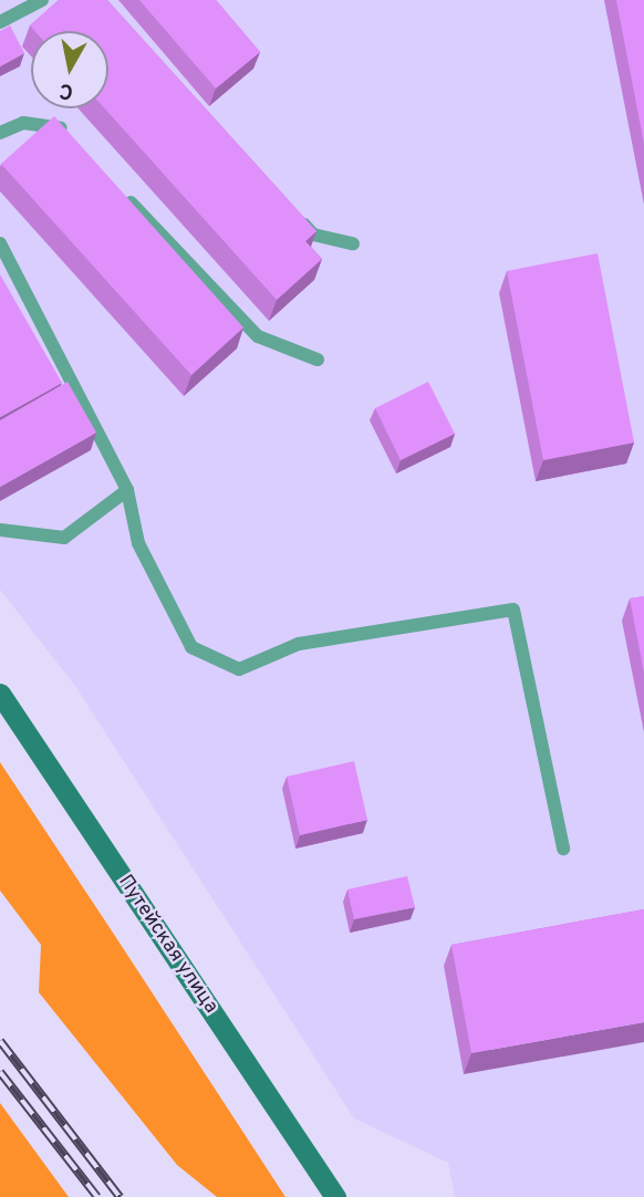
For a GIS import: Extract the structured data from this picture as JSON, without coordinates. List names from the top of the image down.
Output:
{
  "streets": {
    "main road": ["Путейская улица"]
  },
  "north": "bottom"
}
